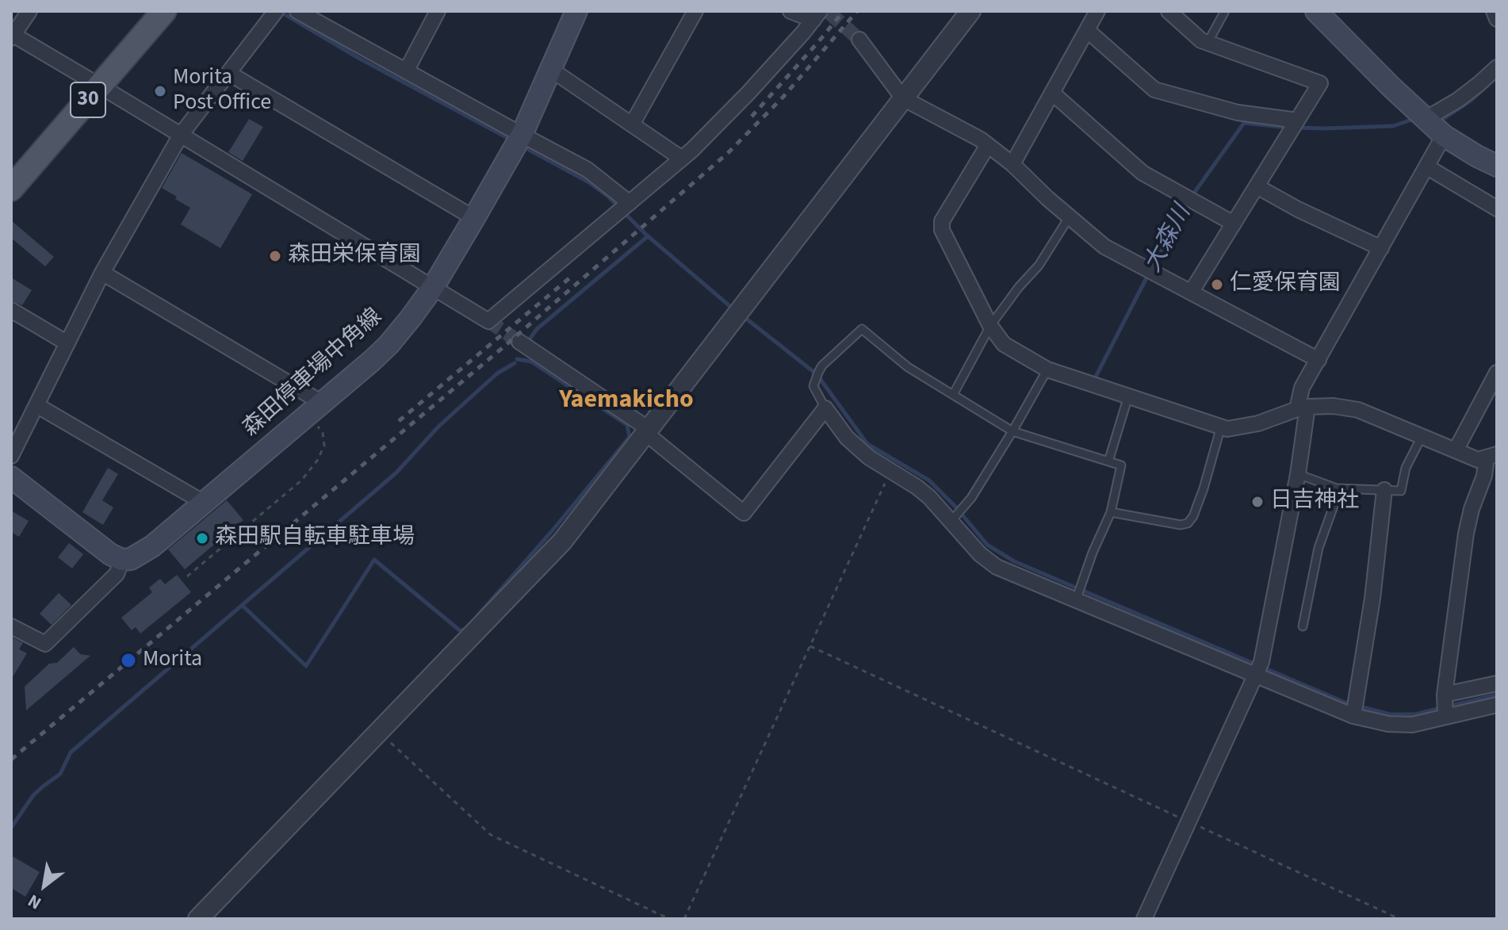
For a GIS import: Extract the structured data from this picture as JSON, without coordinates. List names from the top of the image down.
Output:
{
  "streets": {
    "main road": ["30", "森田停車場中角線"]
  },
  "districts": ["Yaemakicho"],
  "water": ["大森川"],
  "places": [
    "Morita Post Office",
    "森田栄保育園",
    "仁愛保育園",
    "日吉神社",
    "森田駅自転車駐車場",
    "Morita"
  ],
  "north": "bottom left"
}
